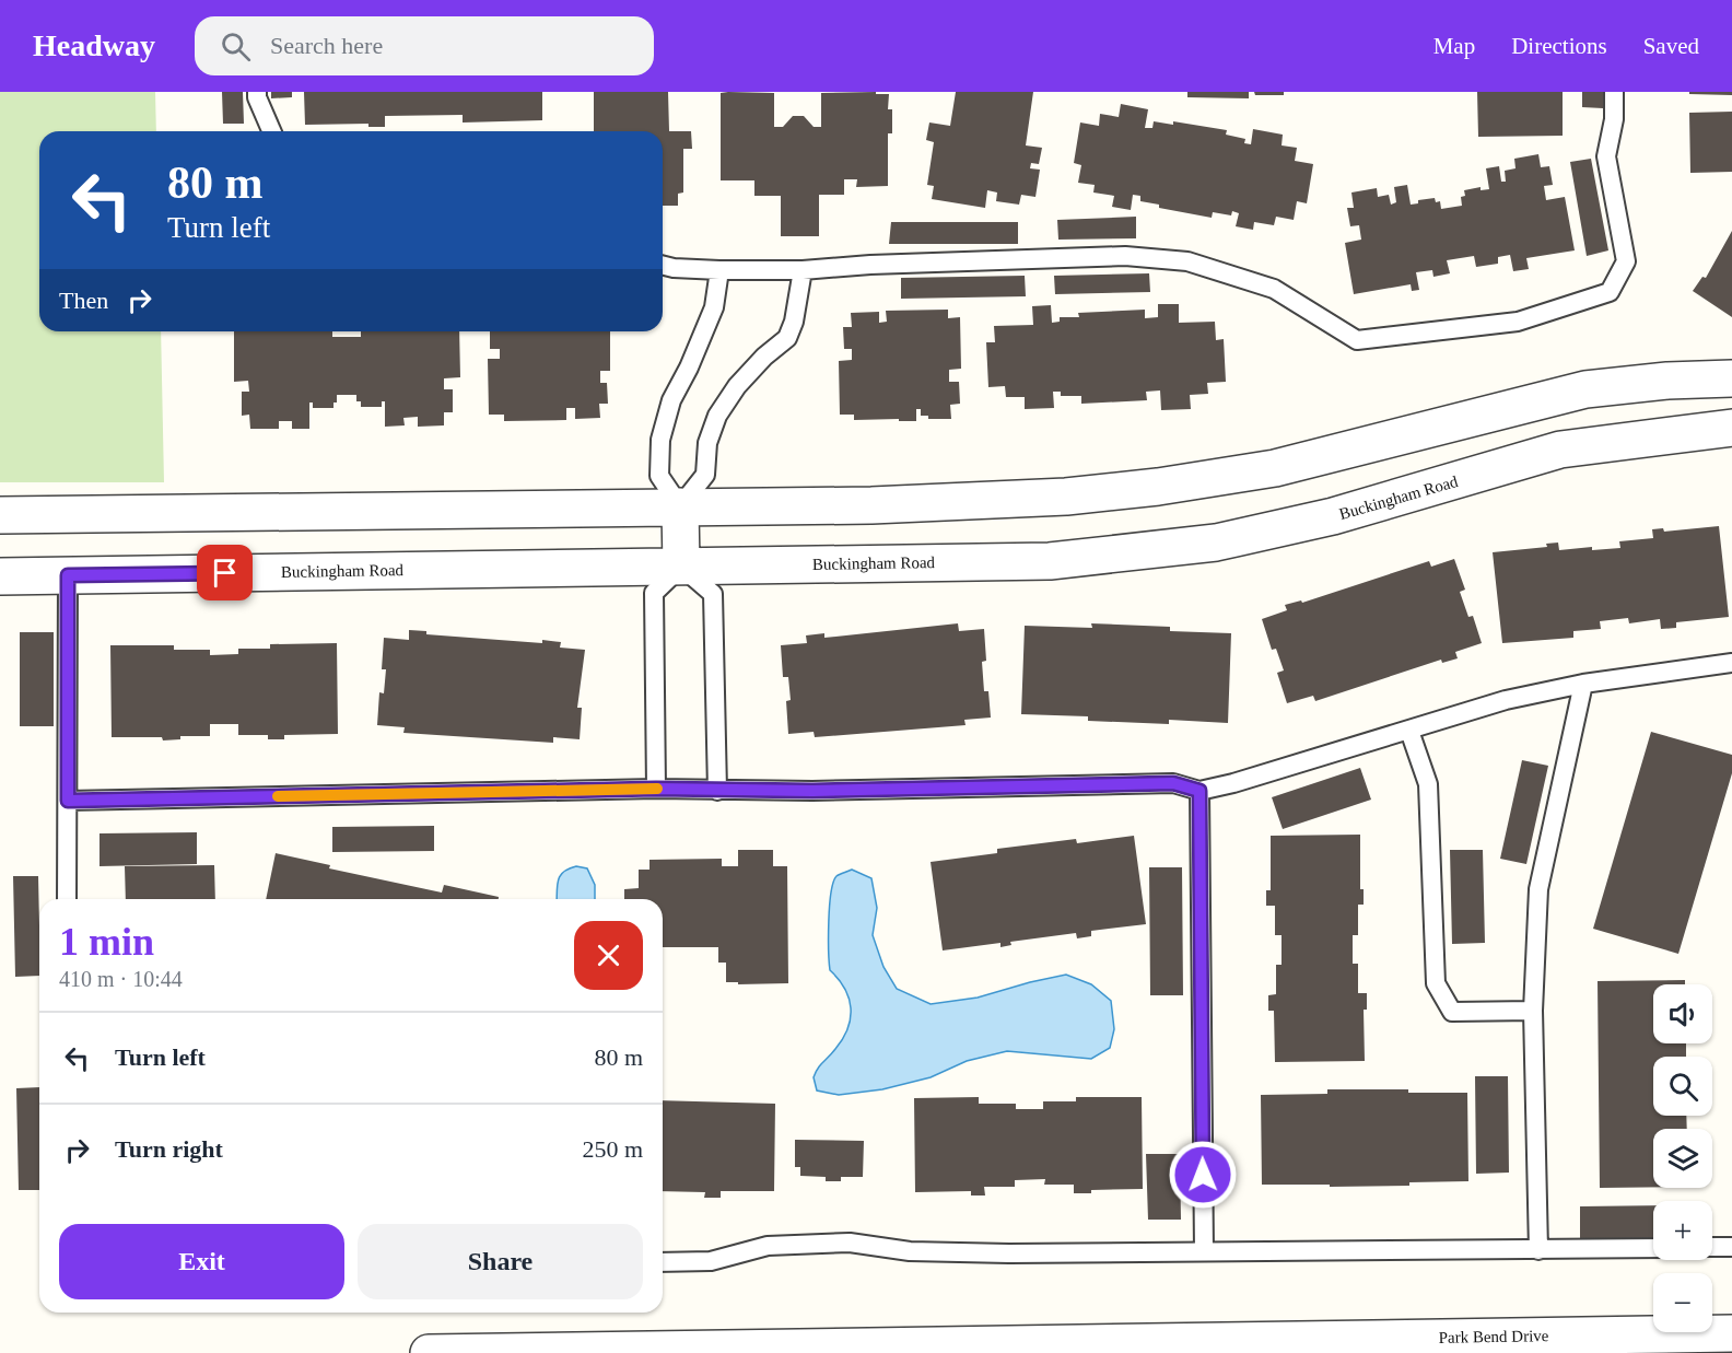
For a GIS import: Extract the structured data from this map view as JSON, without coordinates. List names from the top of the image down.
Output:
{
  "streets": {
    "street": ["Buckingham Road", "Park Bend Drive"]
  },
  "page": {
    "header": "Headway",
    "search": "Search here",
    "nav": ["Map", "Directions", "Saved"],
    "turn": ["80 m", "Turn left"],
    "then": "Then",
    "heading": ["1 min", "410 m · 10:44"],
    "map_buttons": ["+", "−"],
    "list": [
      {
        "name": "Turn left",
        "value": "80 m"
      },
      {
        "name": "Turn right",
        "value": "250 m"
      }
    ],
    "buttons": ["Exit", "Share"]
  }
}
